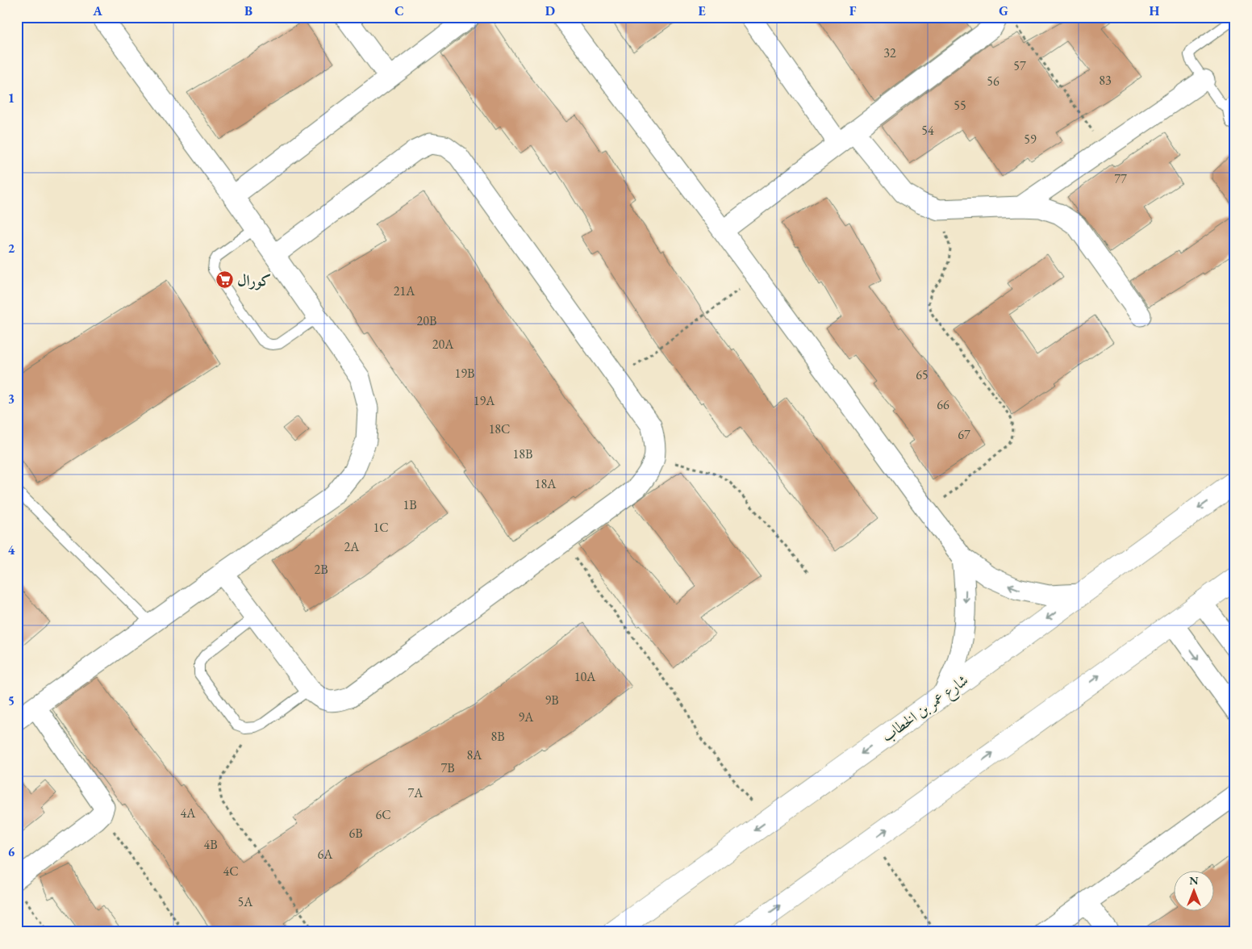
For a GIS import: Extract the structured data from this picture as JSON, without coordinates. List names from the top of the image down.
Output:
{
  "streets": {
    "street": ["شارع عمر بن الخطاب"]
  },
  "places": {
    "supermarket": ["كورال"]
  },
  "house_numbers": [
    "32",
    "57",
    "83",
    "56",
    "55",
    "54",
    "59",
    "77",
    "21A",
    "20B",
    "20A",
    "19B",
    "65",
    "19A",
    "66",
    "18C",
    "67",
    "18B",
    "18A",
    "1B",
    "1C",
    "2A",
    "2B",
    "10A",
    "9B",
    "9A",
    "8B",
    "8A",
    "7B",
    "7A",
    "4A",
    "6C",
    "6B",
    "4B",
    "6A",
    "4C",
    "5A"
  ],
  "north": "top",
  "grid": {
    "columns": [
      "A",
      "B",
      "C",
      "D",
      "E",
      "F",
      "G",
      "H"
    ],
    "rows": [
      "1",
      "2",
      "3",
      "4",
      "5",
      "6"
    ]
  }
}
